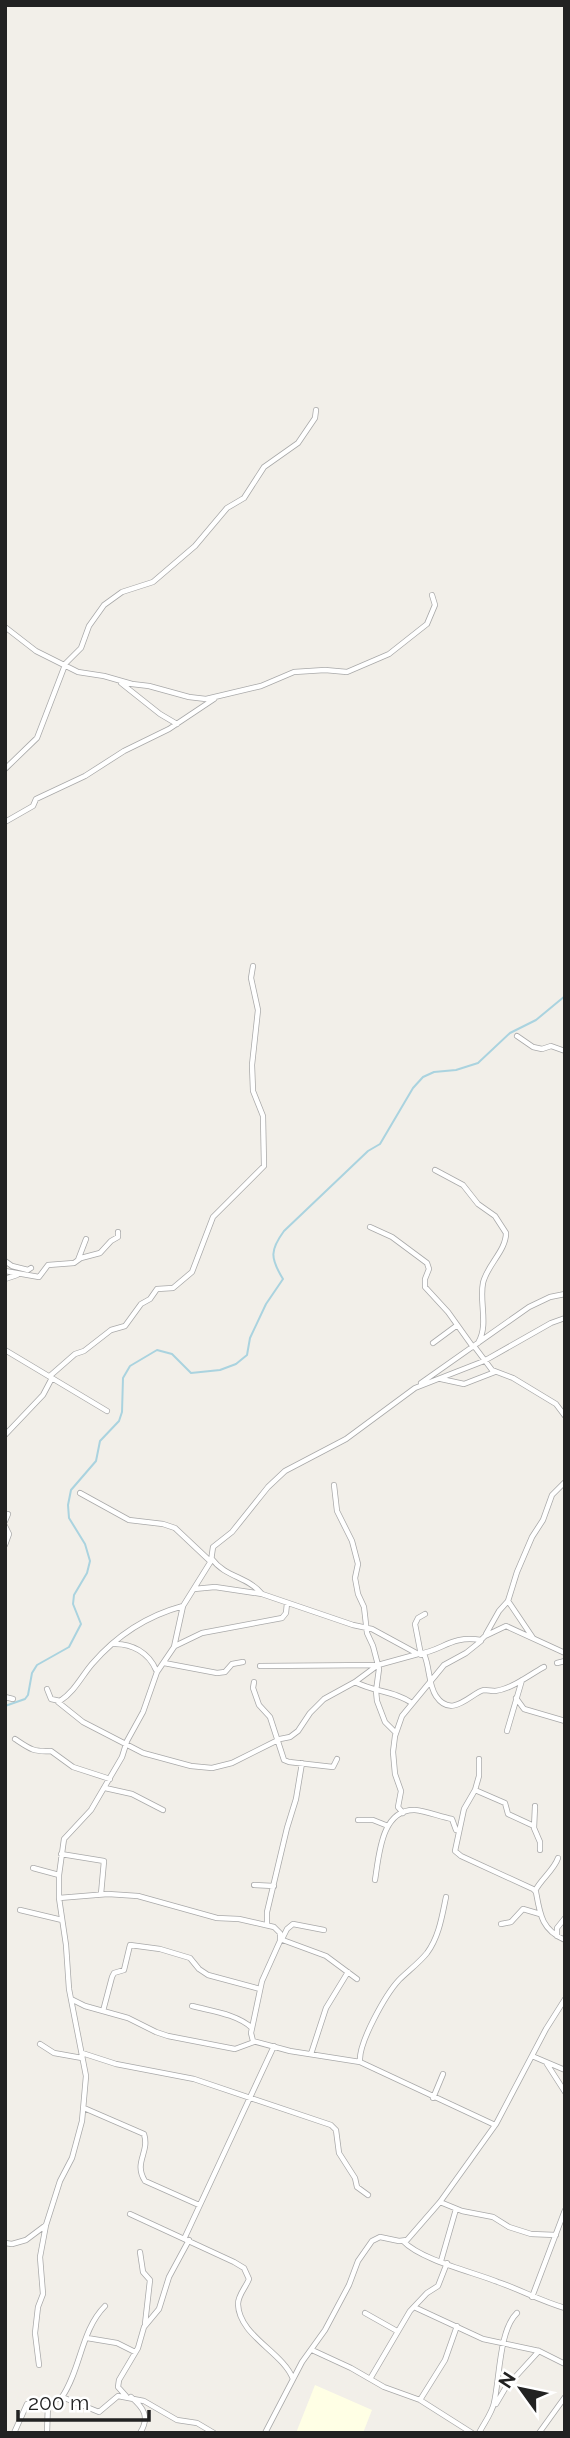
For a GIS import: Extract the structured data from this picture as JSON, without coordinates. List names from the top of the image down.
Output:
{
  "scale_bar": "200 m",
  "north": "top left"
}
